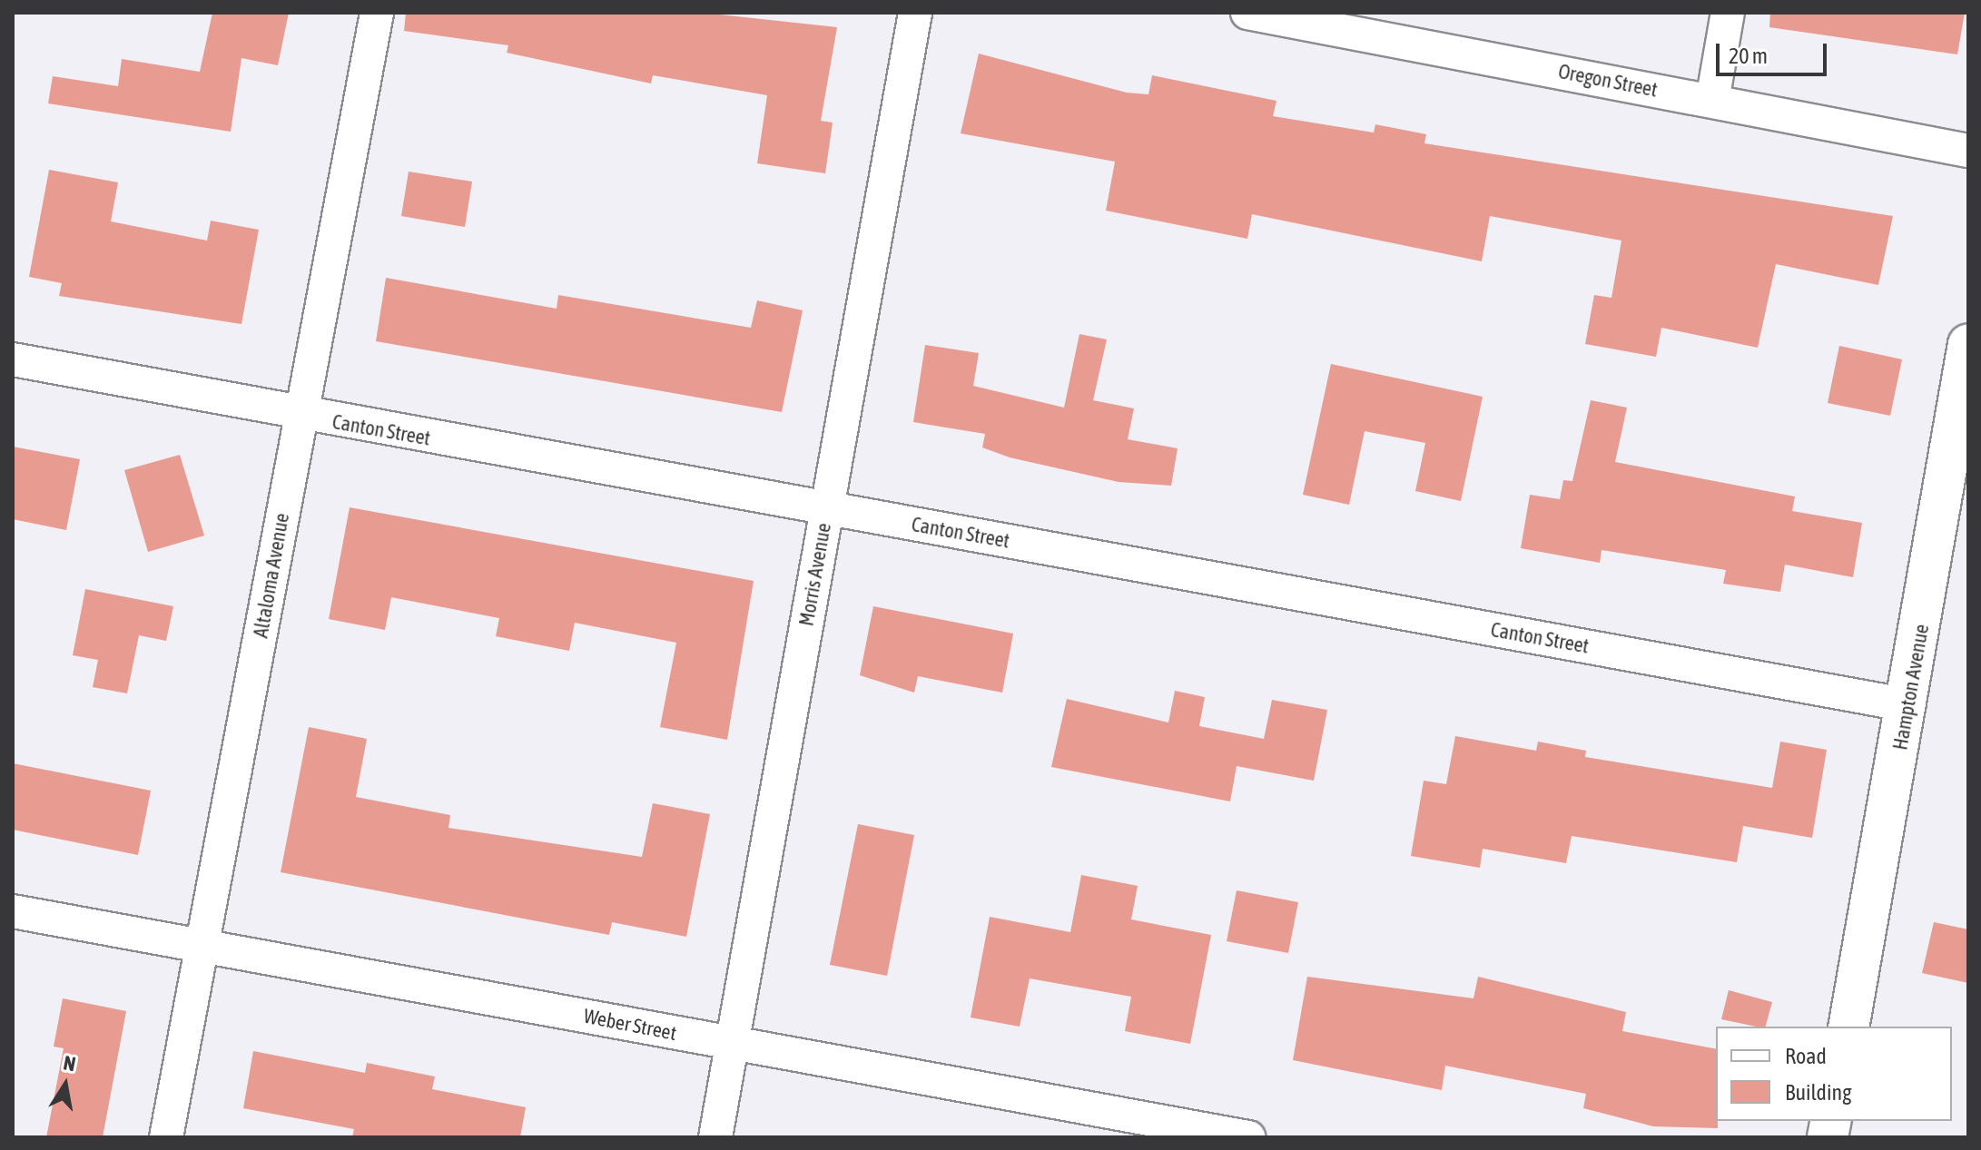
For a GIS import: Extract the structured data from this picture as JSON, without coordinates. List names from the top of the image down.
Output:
{
  "streets": {
    "street": [
      "Oregon Street",
      "Canton Street",
      "Morris Avenue",
      "Altaloma Avenue",
      "Hampton Avenue",
      "Weber Street"
    ]
  },
  "crossings": [
    ["Canton Street", "Morris Avenue"],
    ["Canton Street", "Altaloma Avenue"],
    ["Canton Street", "Hampton Avenue"],
    ["Morris Avenue", "Weber Street"],
    ["Altaloma Avenue", "Weber Street"]
  ],
  "legend": ["Road", "Building"],
  "scale_bar": "20 m",
  "north": "top"
}
